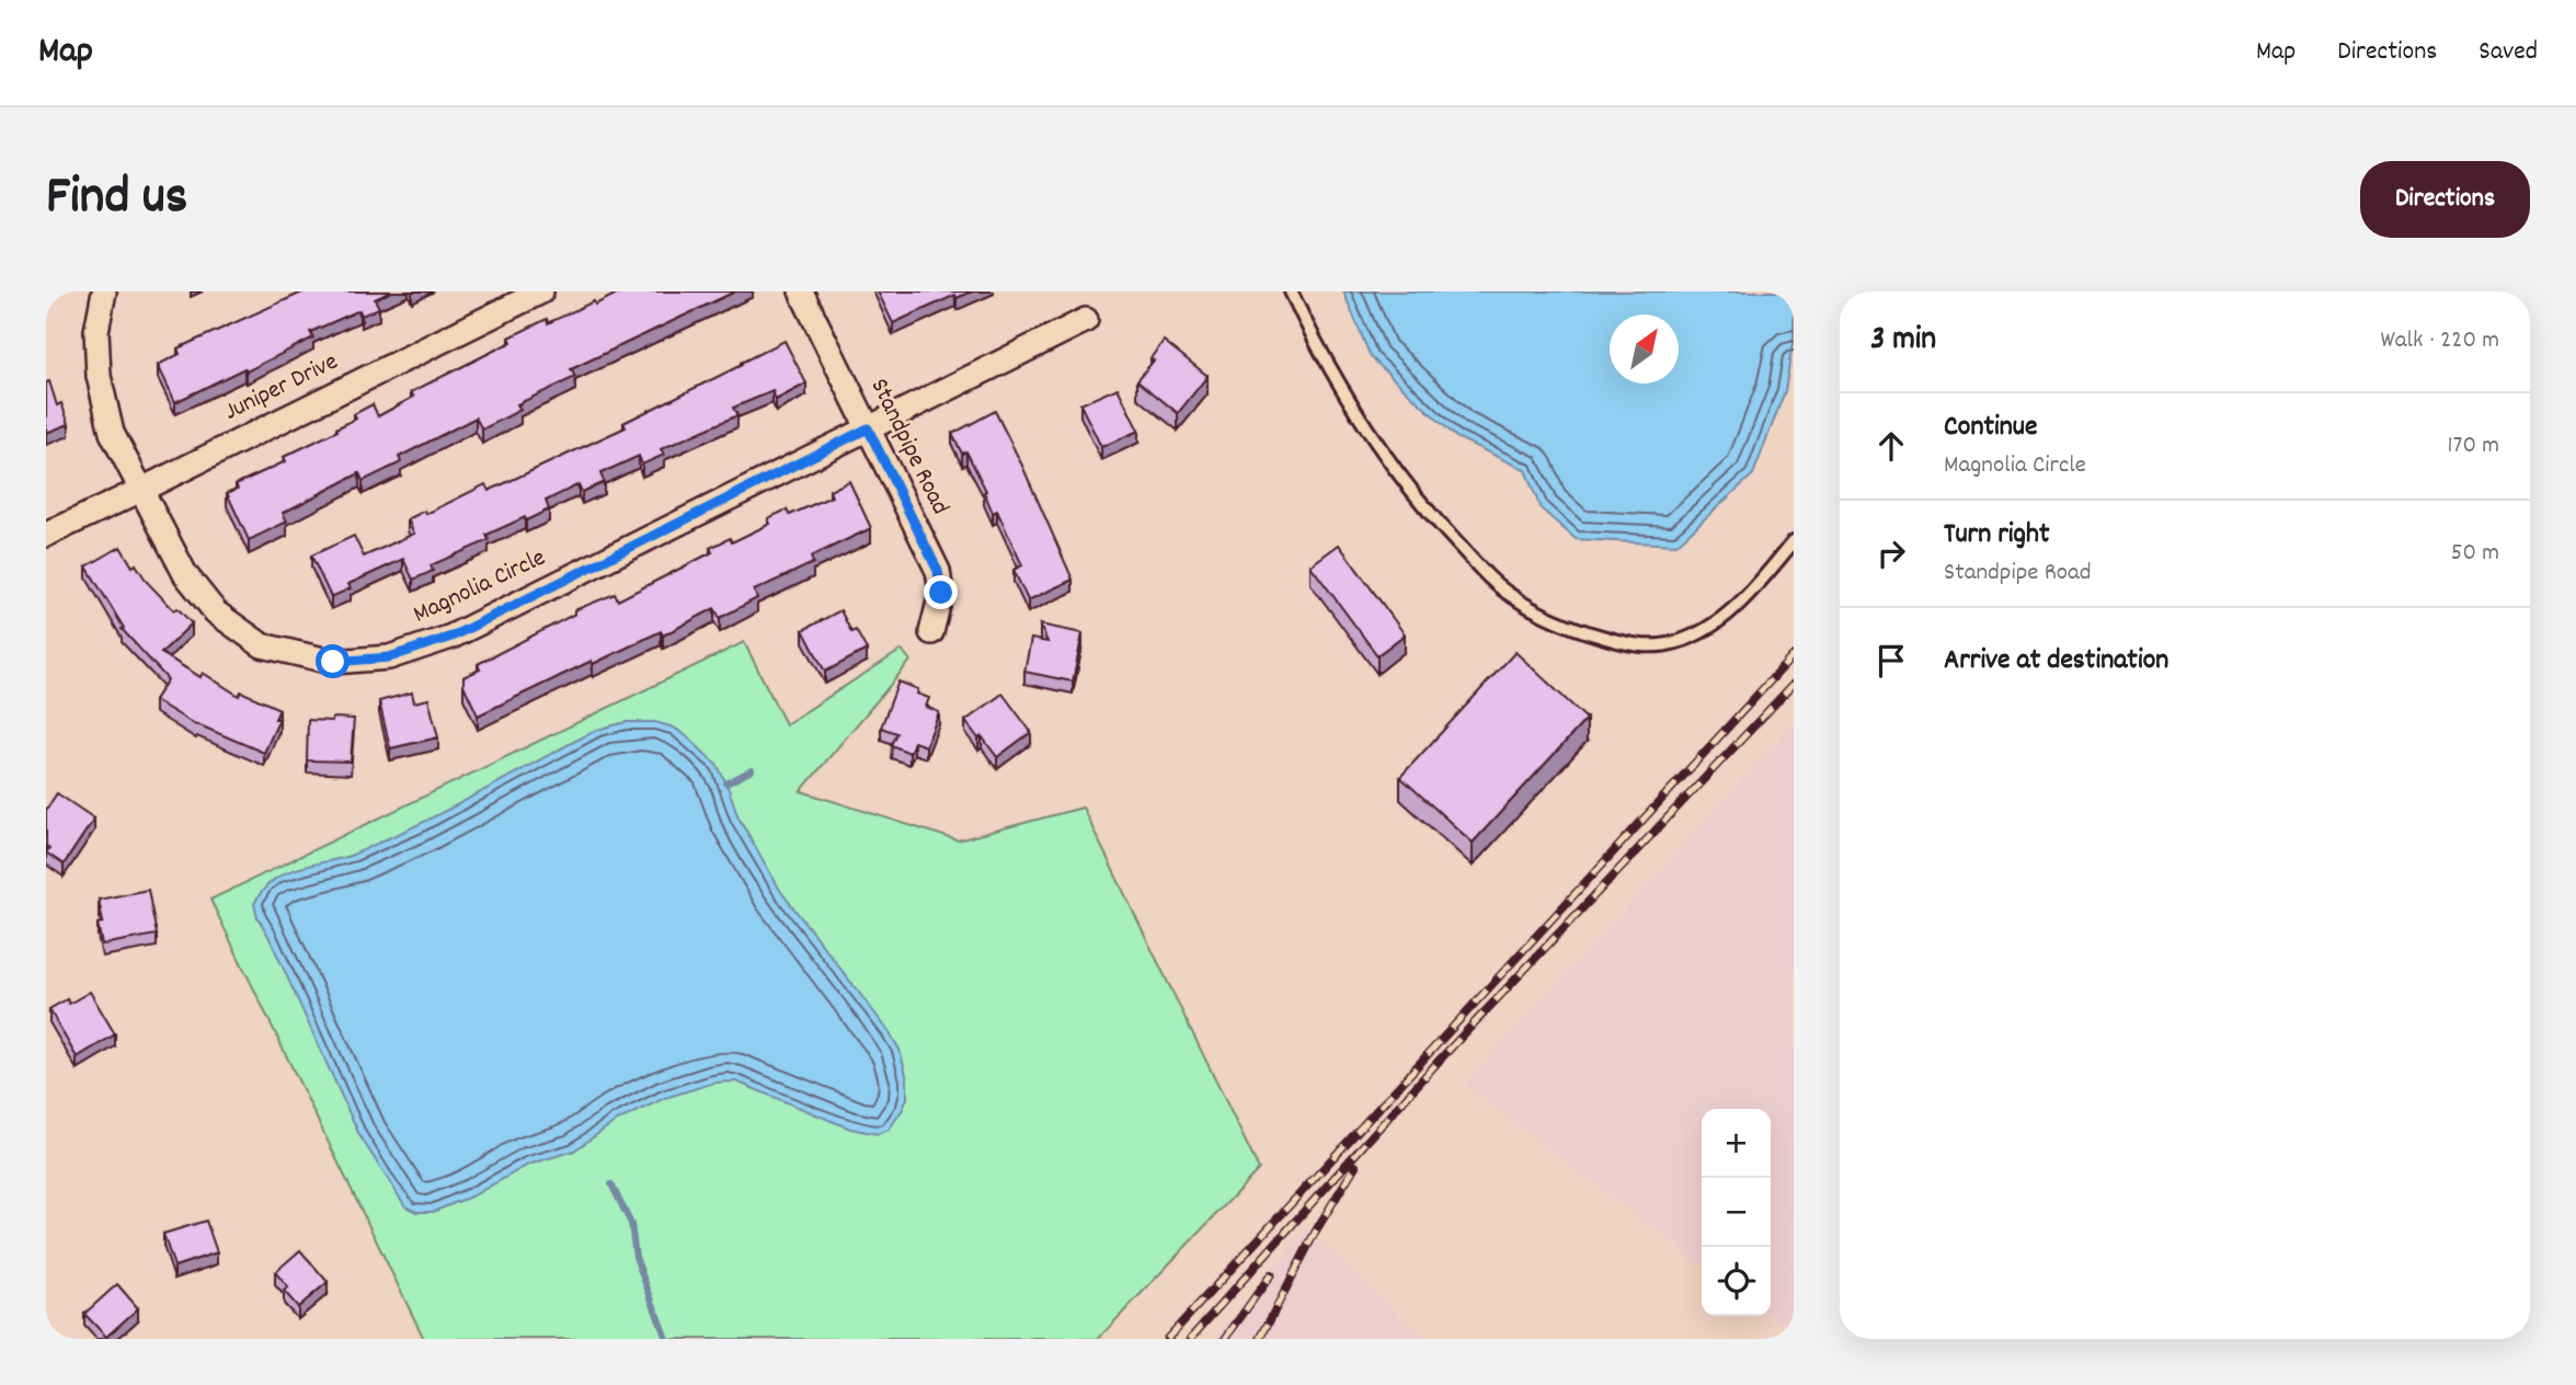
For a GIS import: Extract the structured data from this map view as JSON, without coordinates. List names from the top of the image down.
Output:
{
  "streets": {
    "street": ["Juniper Drive", "Standpipe Road", "Magnolia Circle"]
  },
  "crossings": [
    ["Juniper Drive", "Magnolia Circle"],
    ["Standpipe Road", "Magnolia Circle"]
  ],
  "north": "top right",
  "page": {
    "header": "Map",
    "nav": ["Map", "Directions", "Saved"],
    "title": "Find us",
    "buttons": "Directions",
    "heading": ["3 min", "Walk · 220 m"],
    "list": [
      ["Continue", "Magnolia Circle", "170 m"],
      ["Turn right", "Standpipe Road", "50 m"],
      "Arrive at destination"
    ],
    "map_buttons": ["+", "−"]
  }
}
